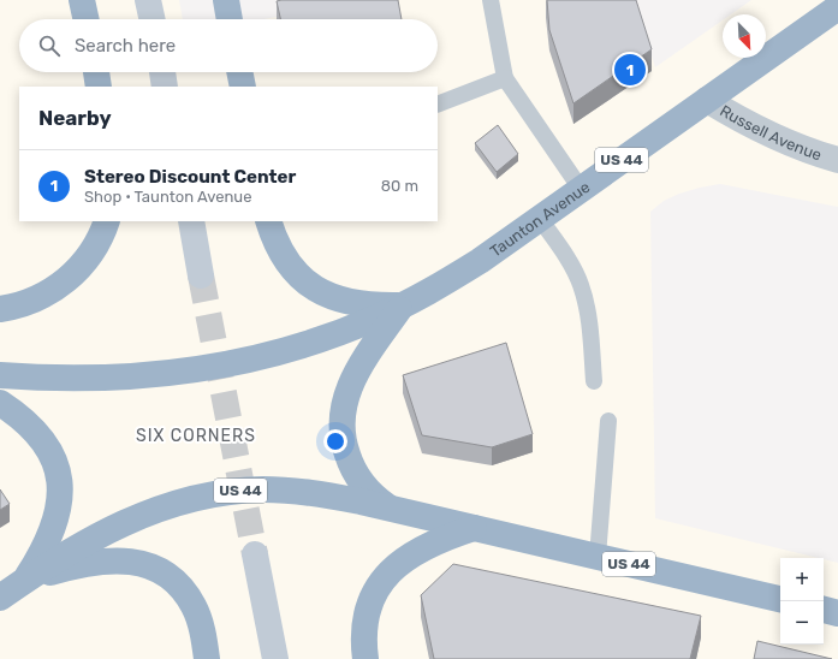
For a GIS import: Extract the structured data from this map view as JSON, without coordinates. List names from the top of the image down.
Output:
{
  "streets": {
    "highway": ["US 44", "Taunton Avenue"],
    "street": ["Russell Avenue"]
  },
  "crossings": [
    ["Russell Avenue", "Taunton Avenue"],
    ["US 44", "Taunton Avenue"]
  ],
  "districts": ["SIX CORNERS"],
  "north": "bottom right",
  "page": {
    "search": "Search here",
    "pins": "1",
    "heading": "Nearby",
    "list": [
      {
        "mark": "1",
        "name": "Stereo Discount Center",
        "note": "Shop · Taunton Avenue",
        "value": "80 m"
      }
    ],
    "map_buttons": ["+", "−"]
  }
}
